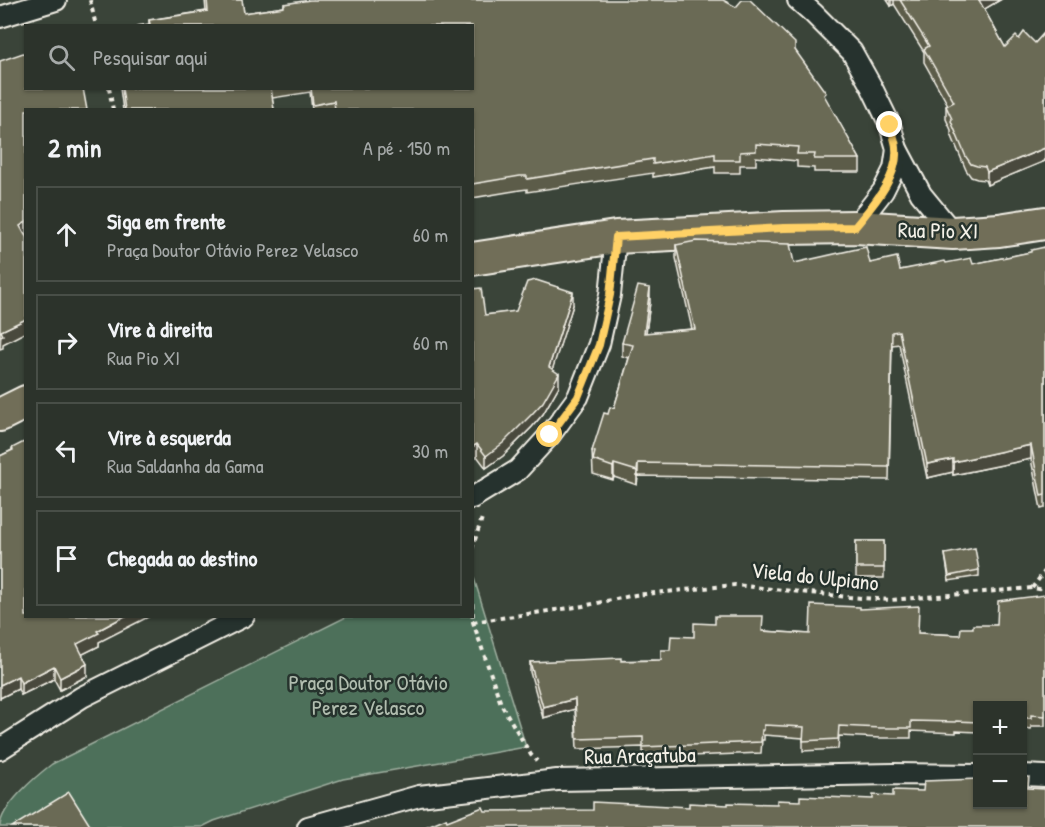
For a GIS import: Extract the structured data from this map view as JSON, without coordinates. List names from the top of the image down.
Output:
{
  "streets": {
    "main road": ["Rua Pio XI"],
    "street": ["Rua Araçatuba"],
    "path": ["Viela do Ulpiano"]
  },
  "parks": ["Praça Doutor Otávio Perez Velasco"],
  "page": {
    "search": "Pesquisar aqui",
    "heading": ["2 min", "A pé · 150 m"],
    "list": [
      ["Siga em frente", "Praça Doutor Otávio Perez Velasco", "60 m"],
      ["Vire à direita", "Rua Pio XI", "60 m"],
      ["Vire à esquerda", "Rua Saldanha da Gama", "30 m"],
      "Chegada ao destino"
    ],
    "map_buttons": ["+", "−"]
  }
}
